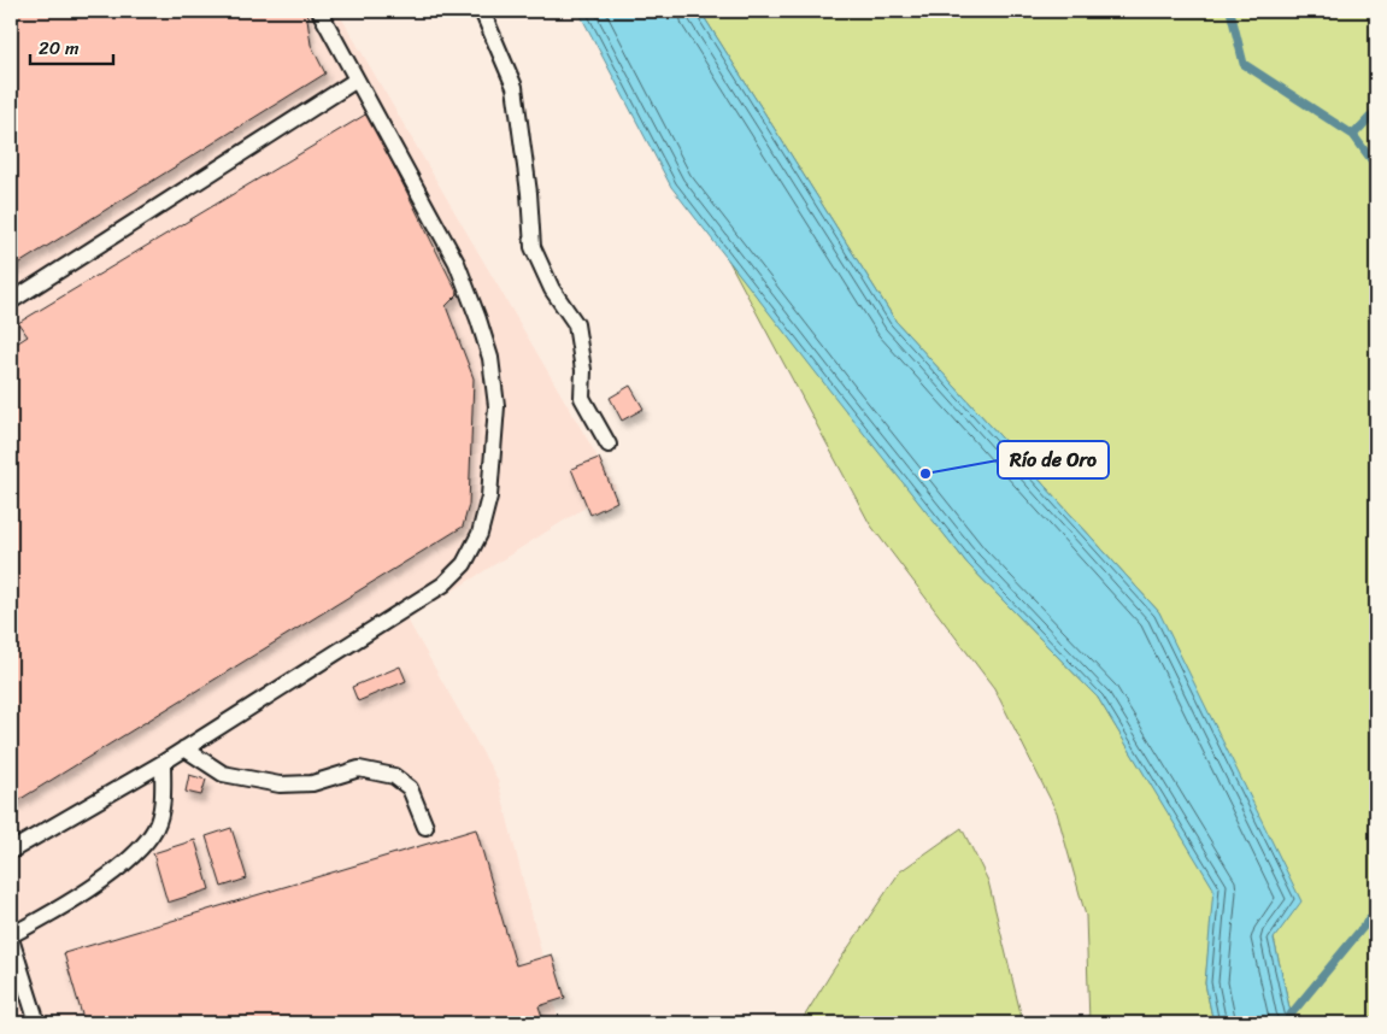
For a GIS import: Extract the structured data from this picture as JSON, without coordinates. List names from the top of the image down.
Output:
{
  "places": ["Río de Oro"],
  "scale_bar": "20 m"
}
